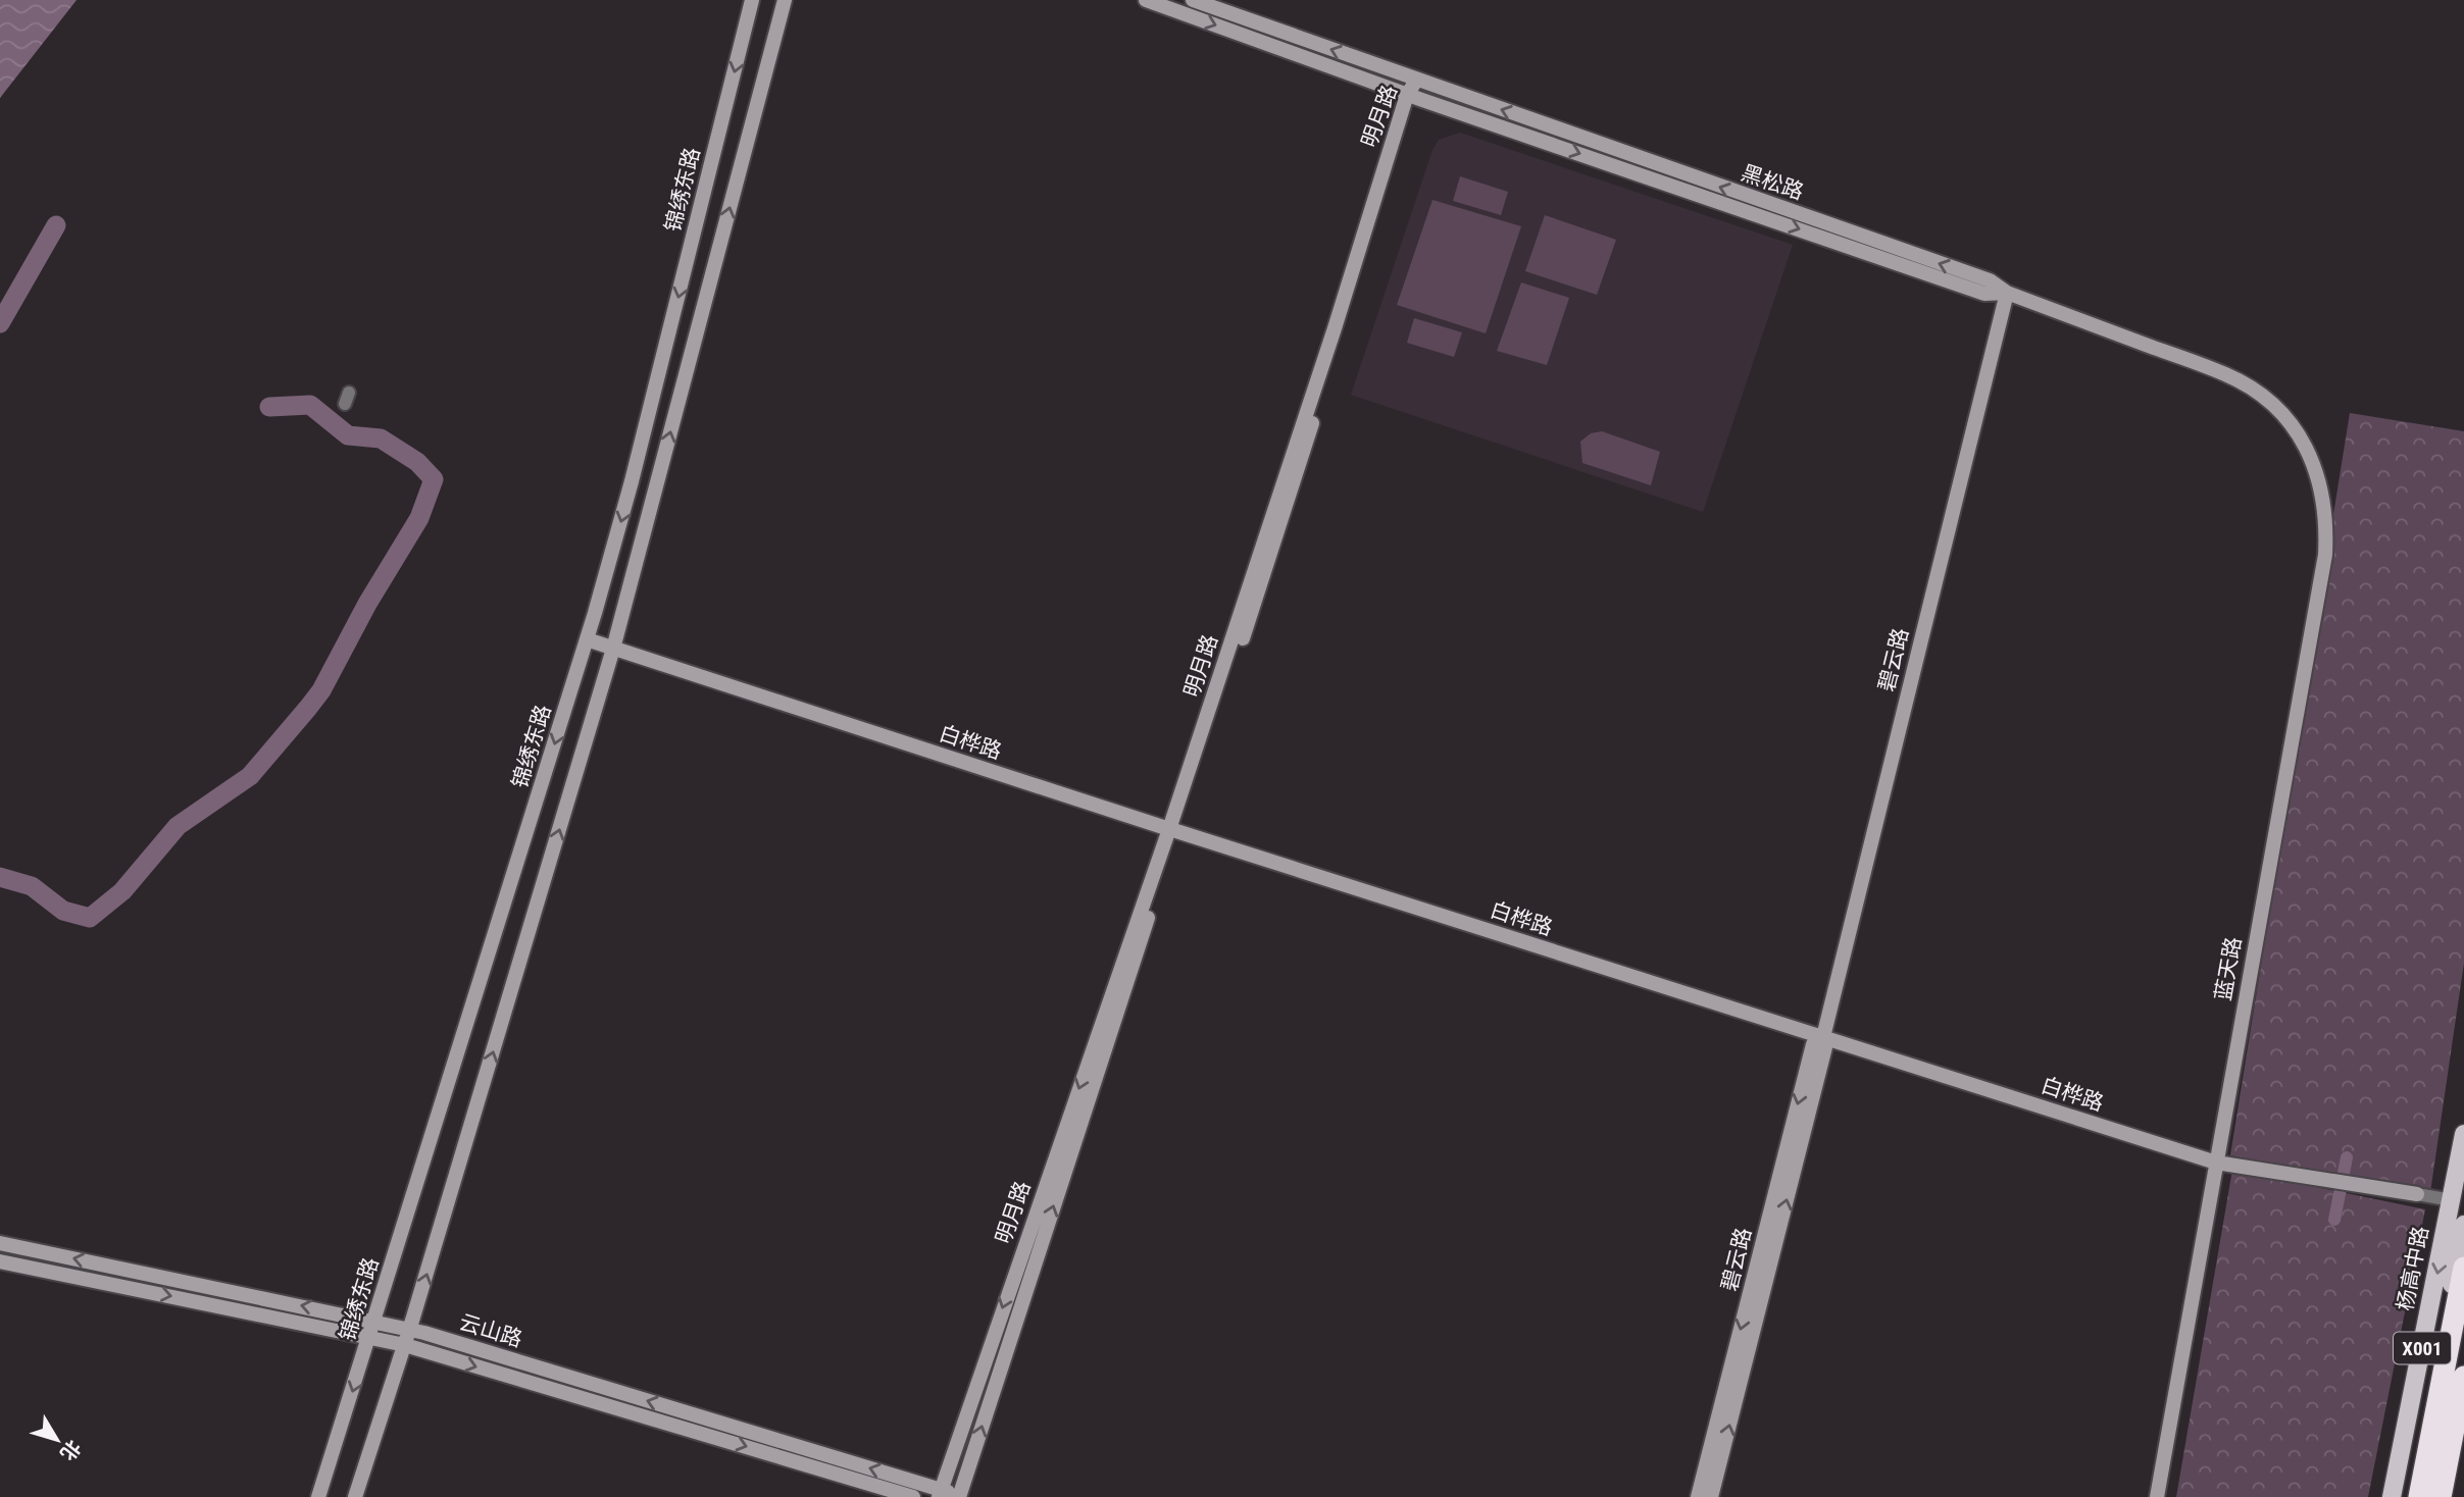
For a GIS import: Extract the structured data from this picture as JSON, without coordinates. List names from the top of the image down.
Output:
{
  "streets": {
    "highway": ["X001"],
    "main road": ["杨高中路"],
    "street": [
      "明月路",
      "黑松路",
      "锦绣东路",
      "碧云路",
      "白桦路",
      "蓝天路",
      "云山路"
    ]
  },
  "crossings": [
    ["明月路", "黑松路"],
    ["明月路", "白桦路"],
    ["明月路", "云山路"],
    ["黑松路", "碧云路"],
    ["黑松路", "蓝天路"],
    ["锦绣东路", "白桦路"],
    ["锦绣东路", "云山路"],
    ["碧云路", "白桦路"],
    ["白桦路", "蓝天路"],
    ["白桦路", "杨高中路"]
  ],
  "north": "bottom right"
}
